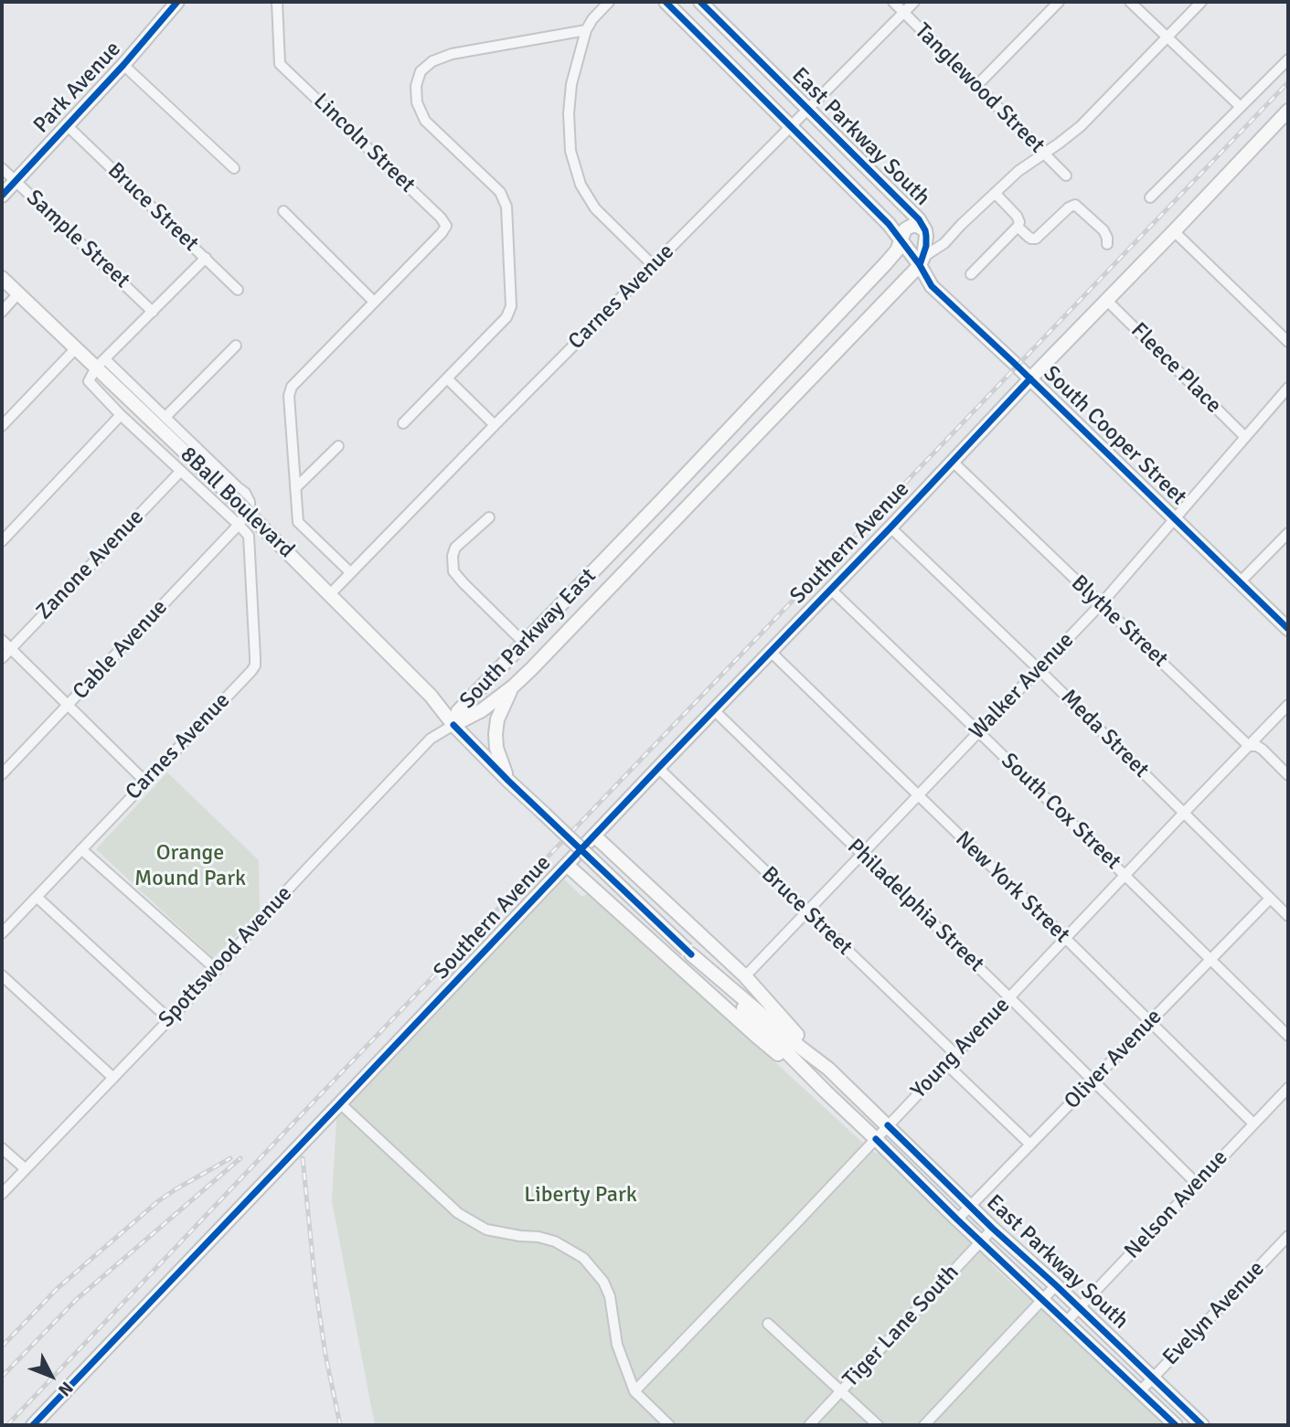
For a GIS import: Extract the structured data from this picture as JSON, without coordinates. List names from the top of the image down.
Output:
{
  "streets": {
    "main road": [
      "Park Avenue",
      "East Parkway South",
      "South Cooper Street",
      "8Ball Boulevard",
      "Southern Avenue",
      "South Parkway East"
    ],
    "street": [
      "Tanglewood Street",
      "Lincoln Street",
      "Bruce Street",
      "Sample Street",
      "Carnes Avenue",
      "Fleece Place",
      "Zanone Avenue",
      "Blythe Street",
      "Cable Avenue",
      "Walker Avenue",
      "Meda Street",
      "South Cox Street",
      "New York Street",
      "Philadelphia Street",
      "Spottswood Avenue",
      "Young Avenue",
      "Oliver Avenue",
      "Nelson Avenue",
      "Evelyn Avenue",
      "Tiger Lane South"
    ]
  },
  "crossings": [
    ["Park Avenue", "Bruce Street"],
    ["Park Avenue", "Sample Street"],
    ["Tanglewood Street", "Carnes Avenue"],
    ["East Parkway South", "Carnes Avenue"],
    ["East Parkway South", "South Cooper Street"],
    ["East Parkway South", "8Ball Boulevard"],
    ["East Parkway South", "South Parkway East"],
    ["East Parkway South", "Spottswood Avenue"],
    ["East Parkway South", "Young Avenue"],
    ["East Parkway South", "Oliver Avenue"],
    ["East Parkway South", "Nelson Avenue"],
    ["East Parkway South", "Evelyn Avenue"],
    ["East Parkway South", "Tiger Lane South"],
    ["Bruce Street", "Southern Avenue"],
    ["Bruce Street", "Walker Avenue"],
    ["Bruce Street", "Young Avenue"],
    ["Carnes Avenue", "8Ball Boulevard"],
    ["Carnes Avenue", "Cable Avenue"],
    ["Fleece Place", "Southern Avenue"],
    ["Fleece Place", "Walker Avenue"],
    ["South Cooper Street", "Southern Avenue"],
    ["South Cooper Street", "South Parkway East"],
    ["South Cooper Street", "Walker Avenue"],
    ["8Ball Boulevard", "South Parkway East"],
    ["8Ball Boulevard", "Spottswood Avenue"],
    ["Southern Avenue", "Blythe Street"],
    ["Southern Avenue", "Meda Street"],
    ["Southern Avenue", "South Cox Street"],
    ["Southern Avenue", "New York Street"],
    ["Southern Avenue", "Philadelphia Street"],
    ["Blythe Street", "Walker Avenue"],
    ["Blythe Street", "Young Avenue"],
    ["South Parkway East", "Spottswood Avenue"],
    ["Walker Avenue", "Meda Street"],
    ["Walker Avenue", "South Cox Street"],
    ["Walker Avenue", "New York Street"],
    ["Walker Avenue", "Philadelphia Street"],
    ["Meda Street", "Young Avenue"],
    ["Meda Street", "Oliver Avenue"],
    ["South Cox Street", "Young Avenue"],
    ["South Cox Street", "Oliver Avenue"],
    ["New York Street", "Young Avenue"],
    ["New York Street", "Oliver Avenue"],
    ["New York Street", "Nelson Avenue"],
    ["Philadelphia Street", "Young Avenue"],
    ["Philadelphia Street", "Oliver Avenue"],
    ["Philadelphia Street", "Nelson Avenue"]
  ],
  "parks": ["Orange Mound Park", "Liberty Park"],
  "north": "bottom right"
}
